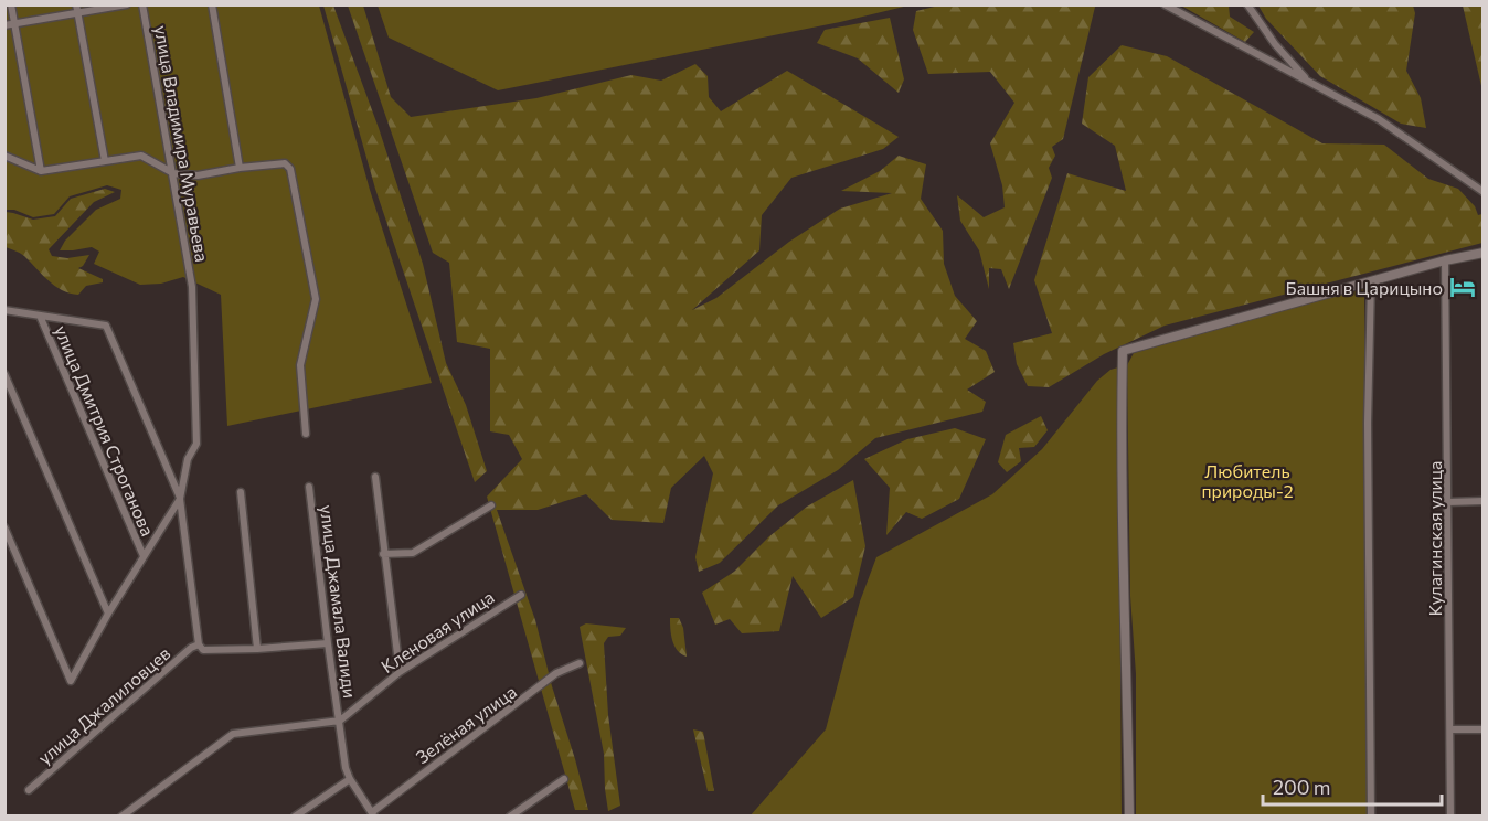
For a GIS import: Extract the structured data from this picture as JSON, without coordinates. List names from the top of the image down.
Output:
{
  "streets": {
    "street": [
      "улица Владимира Муравьева",
      "улица Дмитрия Строганова",
      "Кулагинская улица",
      "улица Джамала Валиди",
      "Кленовая улица",
      "улица Джалиловцев",
      "Зелёная улица"
    ]
  },
  "crossings": [
    ["улица Джамала Валиди", "Кленовая улица"]
  ],
  "parks": ["Любитель природы-2"],
  "places": {
    "hotel": ["Башня в Царицыно"]
  },
  "scale_bar": "200 m"
}
